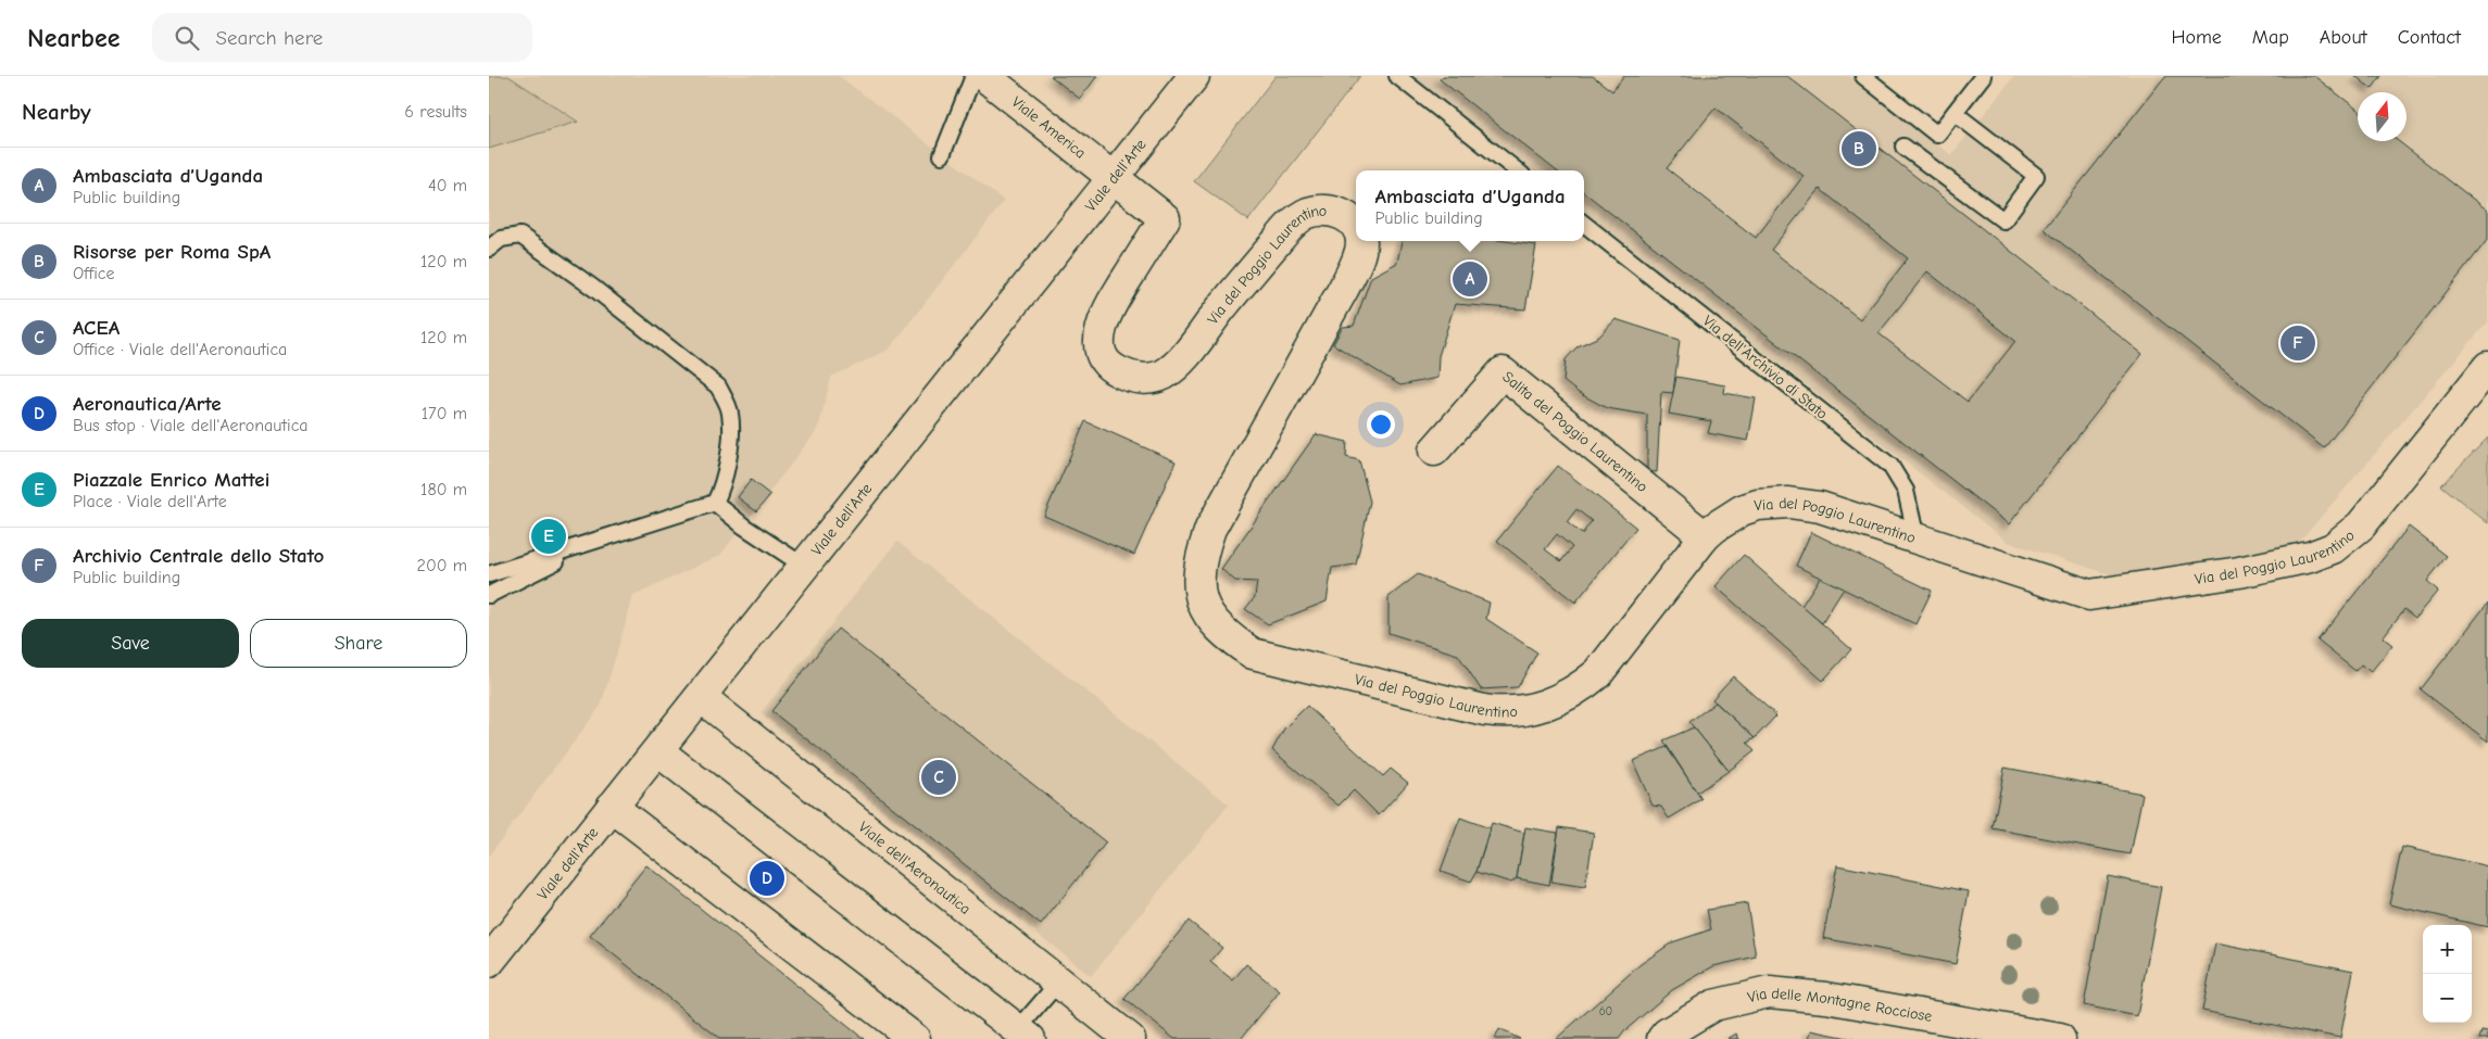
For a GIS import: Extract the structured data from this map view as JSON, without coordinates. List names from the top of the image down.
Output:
{
  "streets": {
    "street": [
      "Viale America",
      "Viale dell'Arte",
      "Via del Poggio Laurentino",
      "Salita del Poggio Laurentino",
      "Viale dell'Aeronautica",
      "Via delle Montagne Rocciose"
    ],
    "lane": ["Via dell'Archivio di Stato"]
  },
  "crossings": [
    ["Viale America", "Viale dell'Arte"],
    ["Viale America", "Via del Poggio Laurentino"],
    ["Viale dell'Arte", "Via del Poggio Laurentino"],
    ["Viale dell'Arte", "Viale dell'Aeronautica"],
    ["Via del Poggio Laurentino", "Via dell'Archivio di Stato"],
    ["Via del Poggio Laurentino", "Salita del Poggio Laurentino"]
  ],
  "house_numbers": ["60"],
  "north": "top",
  "page": {
    "header": "Nearbee",
    "search": "Search here",
    "nav": [
      "Home",
      "Map",
      "About",
      "Contact"
    ],
    "heading": ["Nearby", "6 results"],
    "pins": [
      "B",
      "A",
      "F",
      "E",
      "C",
      "D"
    ],
    "list": [
      {
        "mark": "A",
        "name": "Ambasciata d’Uganda",
        "note": "Public building",
        "value": "40 m"
      },
      {
        "mark": "B",
        "name": "Risorse per Roma SpA",
        "note": "Office",
        "value": "120 m"
      },
      {
        "mark": "C",
        "name": "ACEA",
        "note": "Office · Viale dell'Aeronautica",
        "value": "120 m"
      },
      {
        "mark": "D",
        "name": "Aeronautica/Arte",
        "note": "Bus stop · Viale dell'Aeronautica",
        "value": "170 m"
      },
      {
        "mark": "E",
        "name": "Piazzale Enrico Mattei",
        "note": "Place · Viale dell'Arte",
        "value": "180 m"
      },
      {
        "mark": "F",
        "name": "Archivio Centrale dello Stato",
        "note": "Public building",
        "value": "200 m"
      }
    ],
    "popup": ["Ambasciata d’Uganda", "Public building"],
    "buttons": ["Save", "Share"],
    "map_buttons": ["+", "−"]
  }
}
